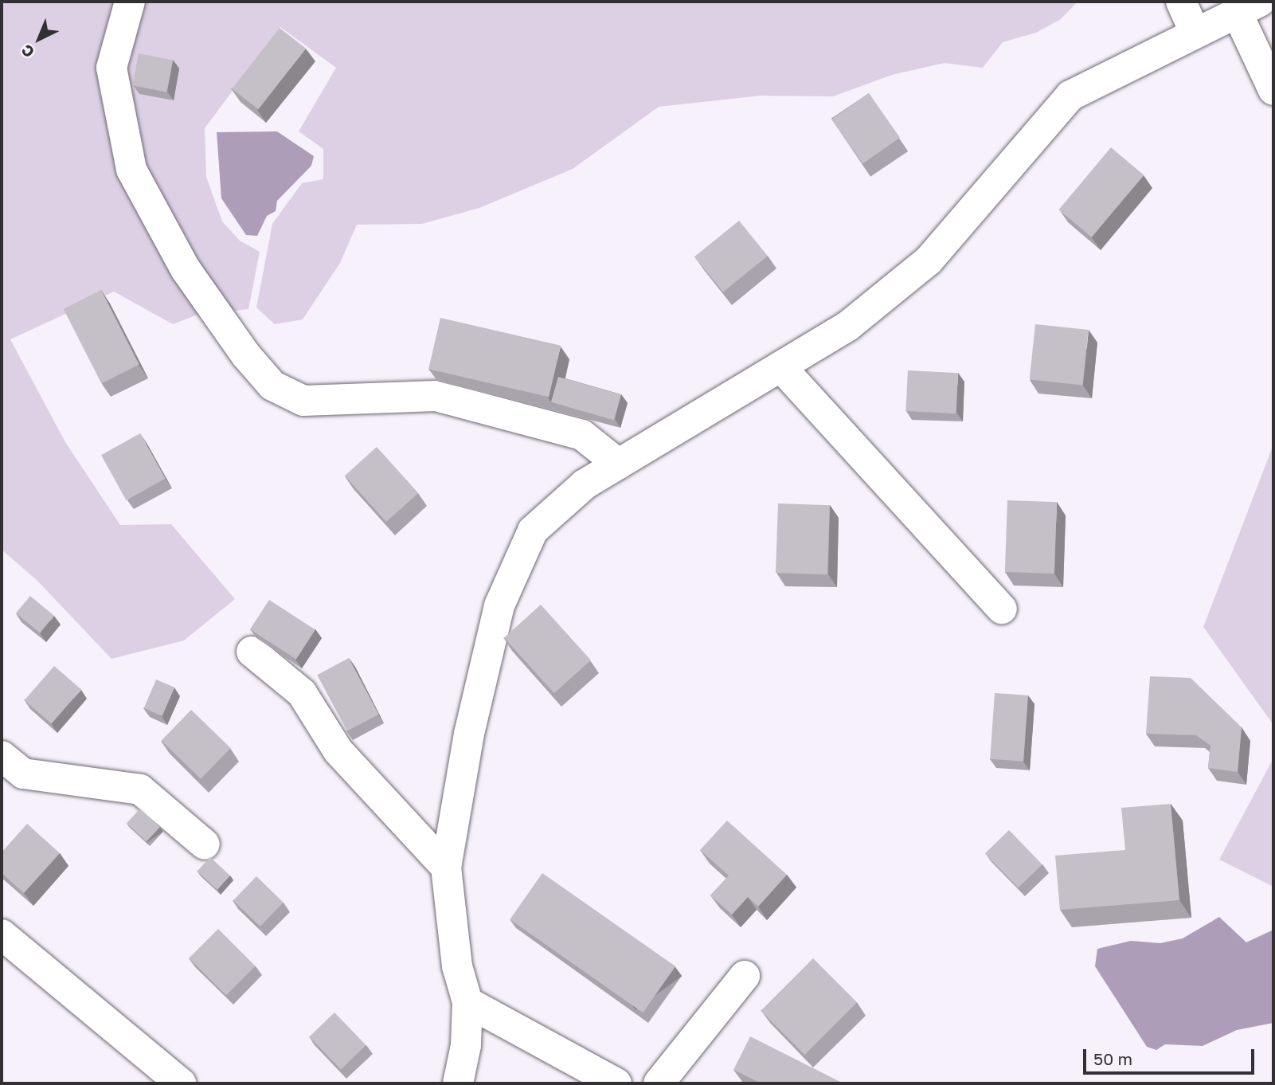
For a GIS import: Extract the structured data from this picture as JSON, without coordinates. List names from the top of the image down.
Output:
{
  "scale_bar": "50 m",
  "north": "bottom left"
}
